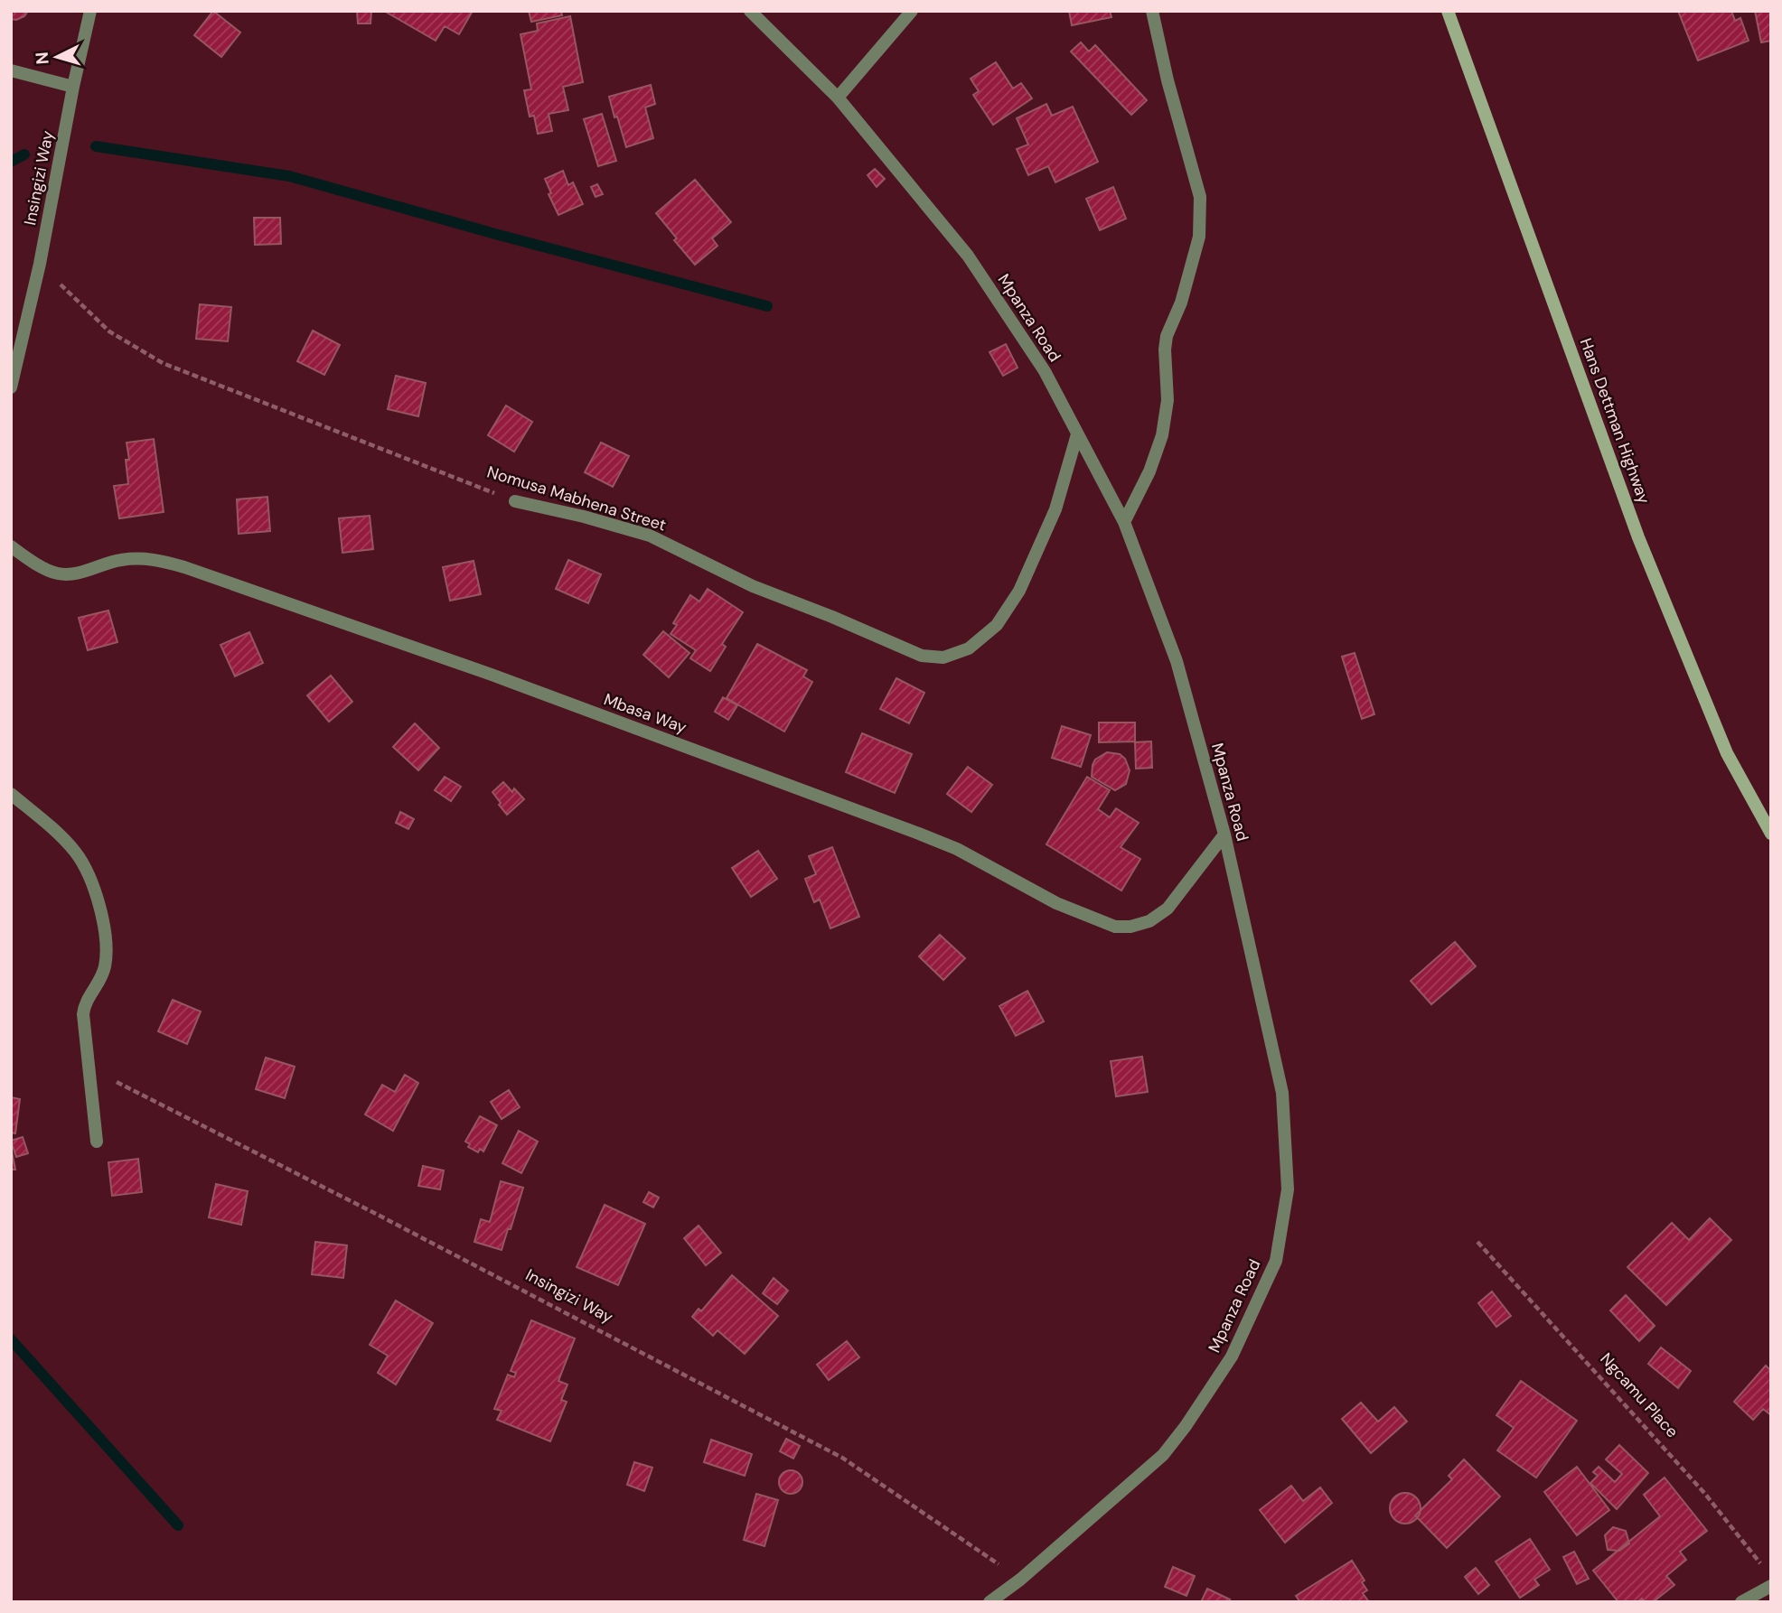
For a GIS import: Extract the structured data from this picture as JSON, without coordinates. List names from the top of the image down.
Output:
{
  "streets": {
    "street": [
      "Insingizi Way",
      "Mpanza Road",
      "Hans Dettman Highway",
      "Nomusa Mabhena Street",
      "Mbasa Way"
    ],
    "path": ["Ngcamu Place"]
  },
  "crossings": [
    ["Insingizi Way", "Mpanza Road"],
    ["Insingizi Way", "Nomusa Mabhena Street"],
    ["Mpanza Road", "Nomusa Mabhena Street"],
    ["Mpanza Road", "Mbasa Way"]
  ],
  "north": "left"
}
